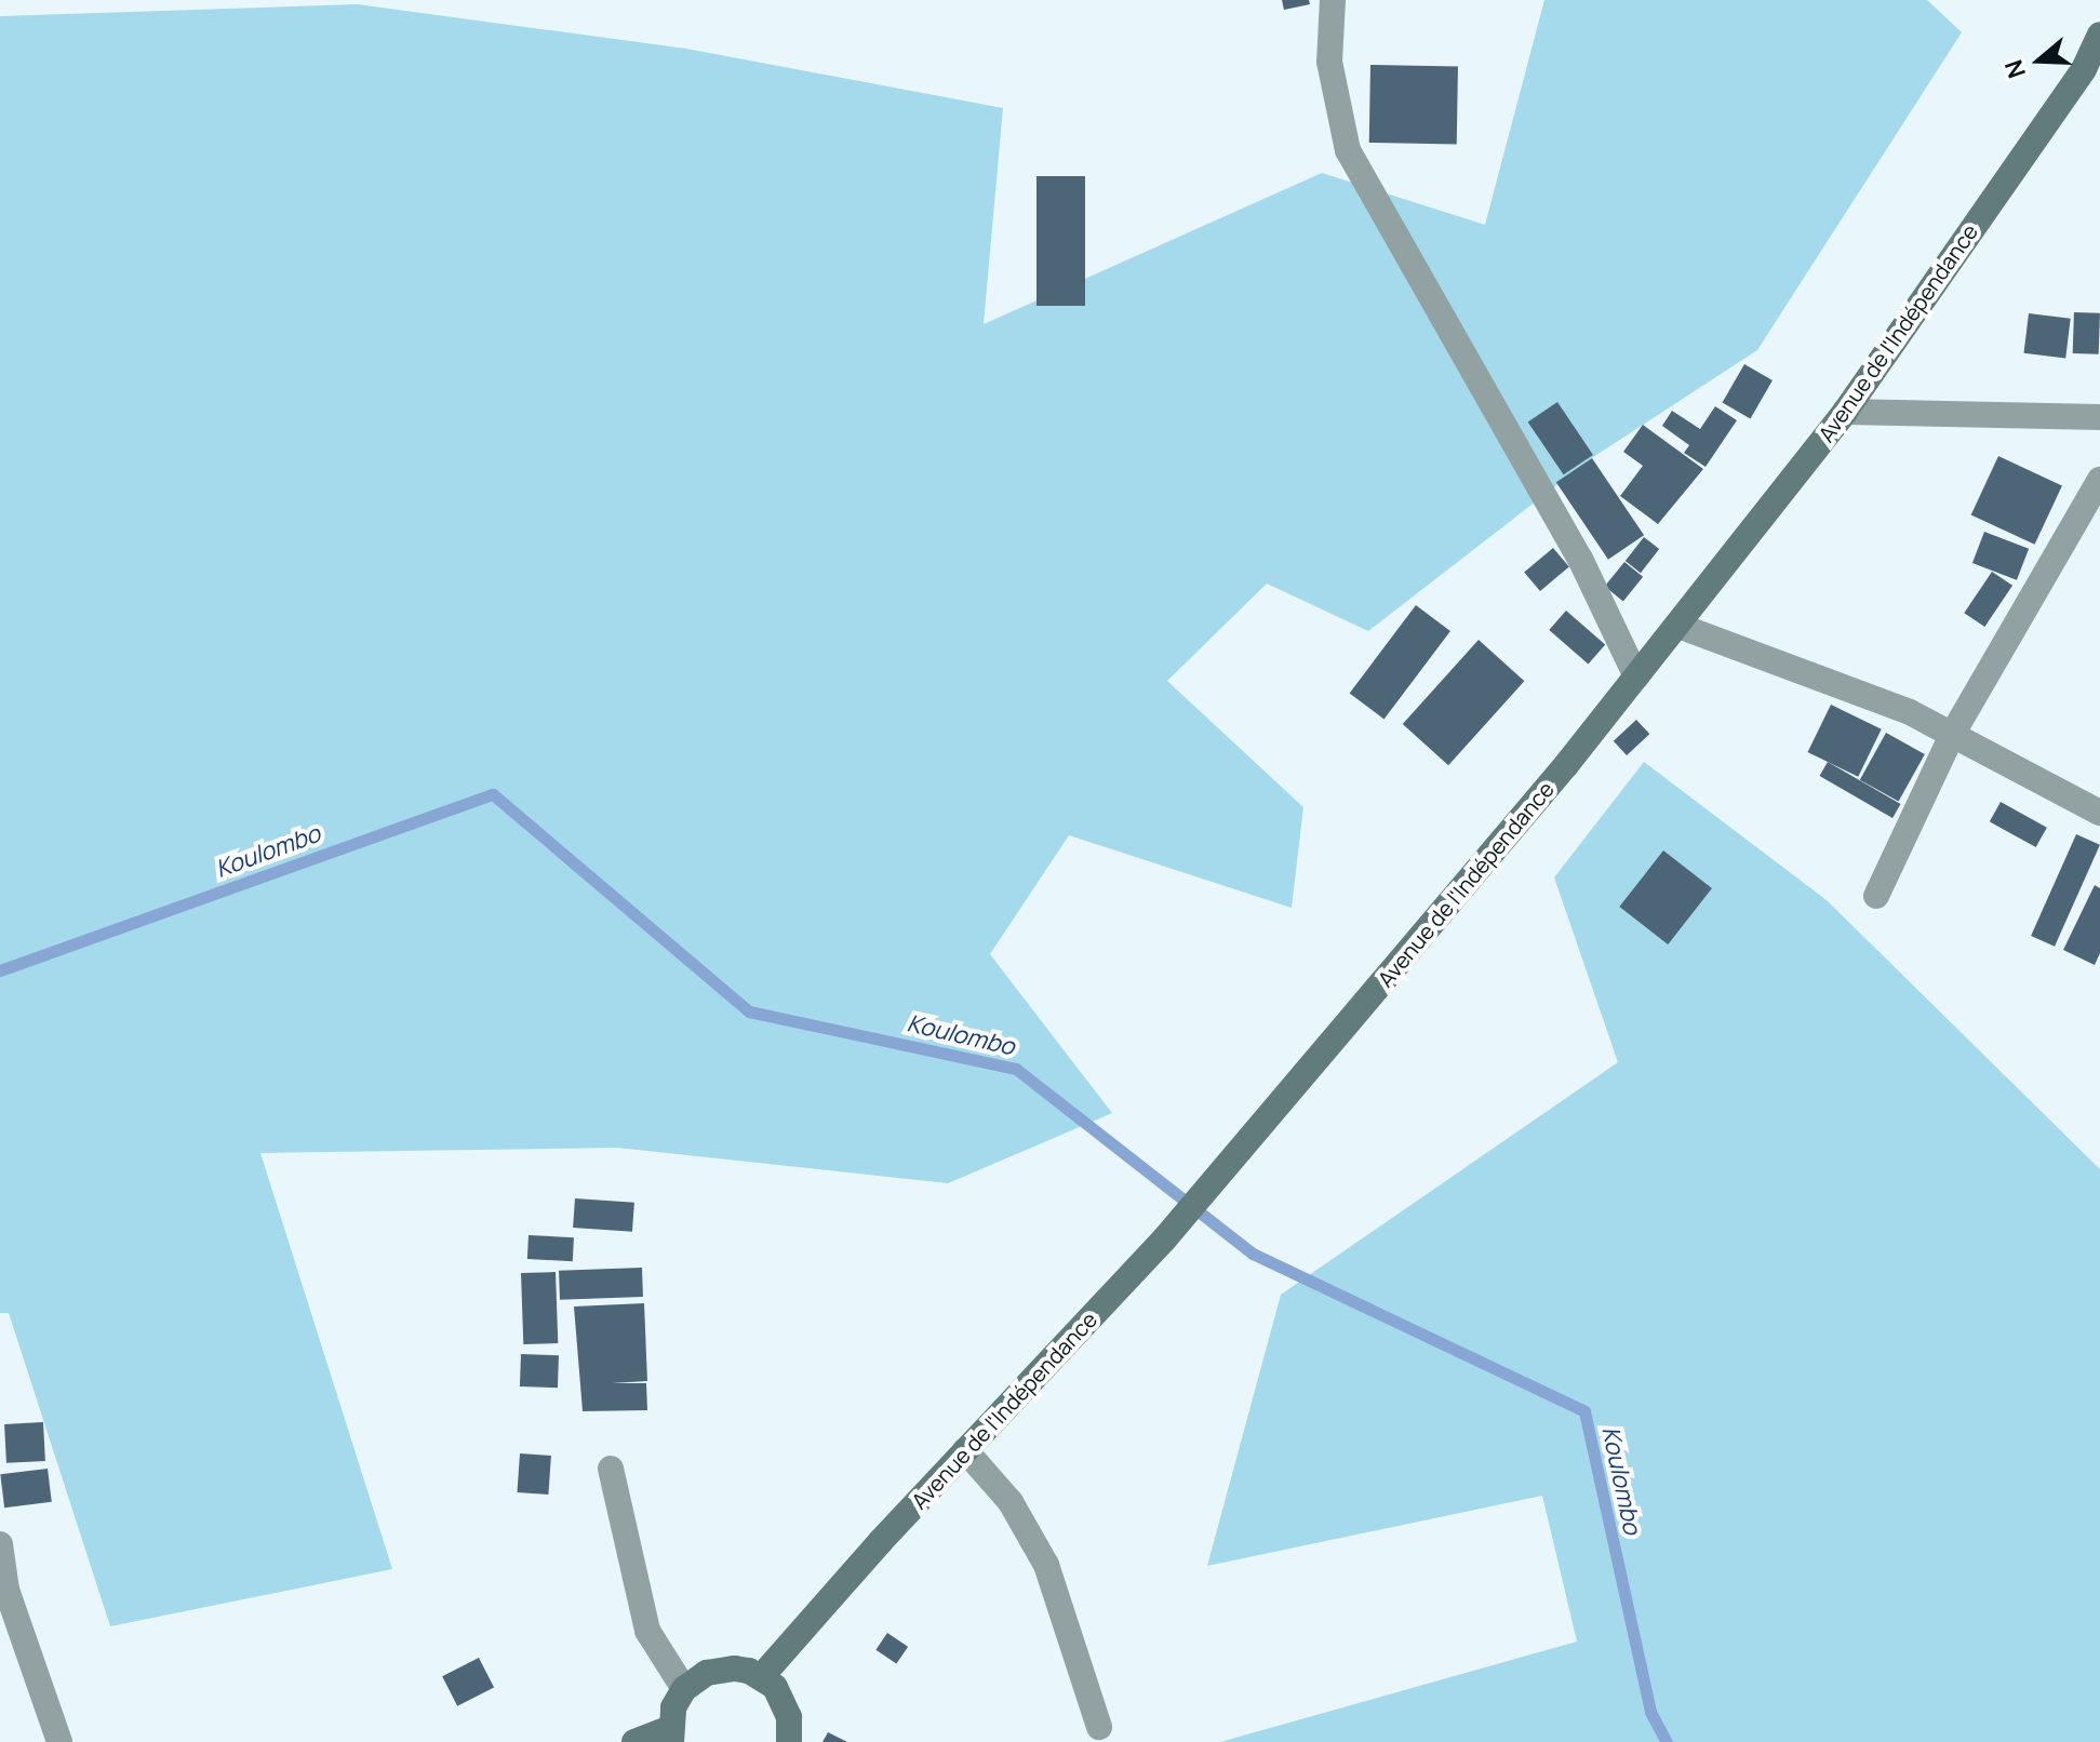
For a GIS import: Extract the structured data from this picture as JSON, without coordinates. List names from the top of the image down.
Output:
{
  "streets": {
    "street": ["Avenue de l'Indépendance"]
  },
  "water": ["Koulombo"],
  "north": "left"
}
